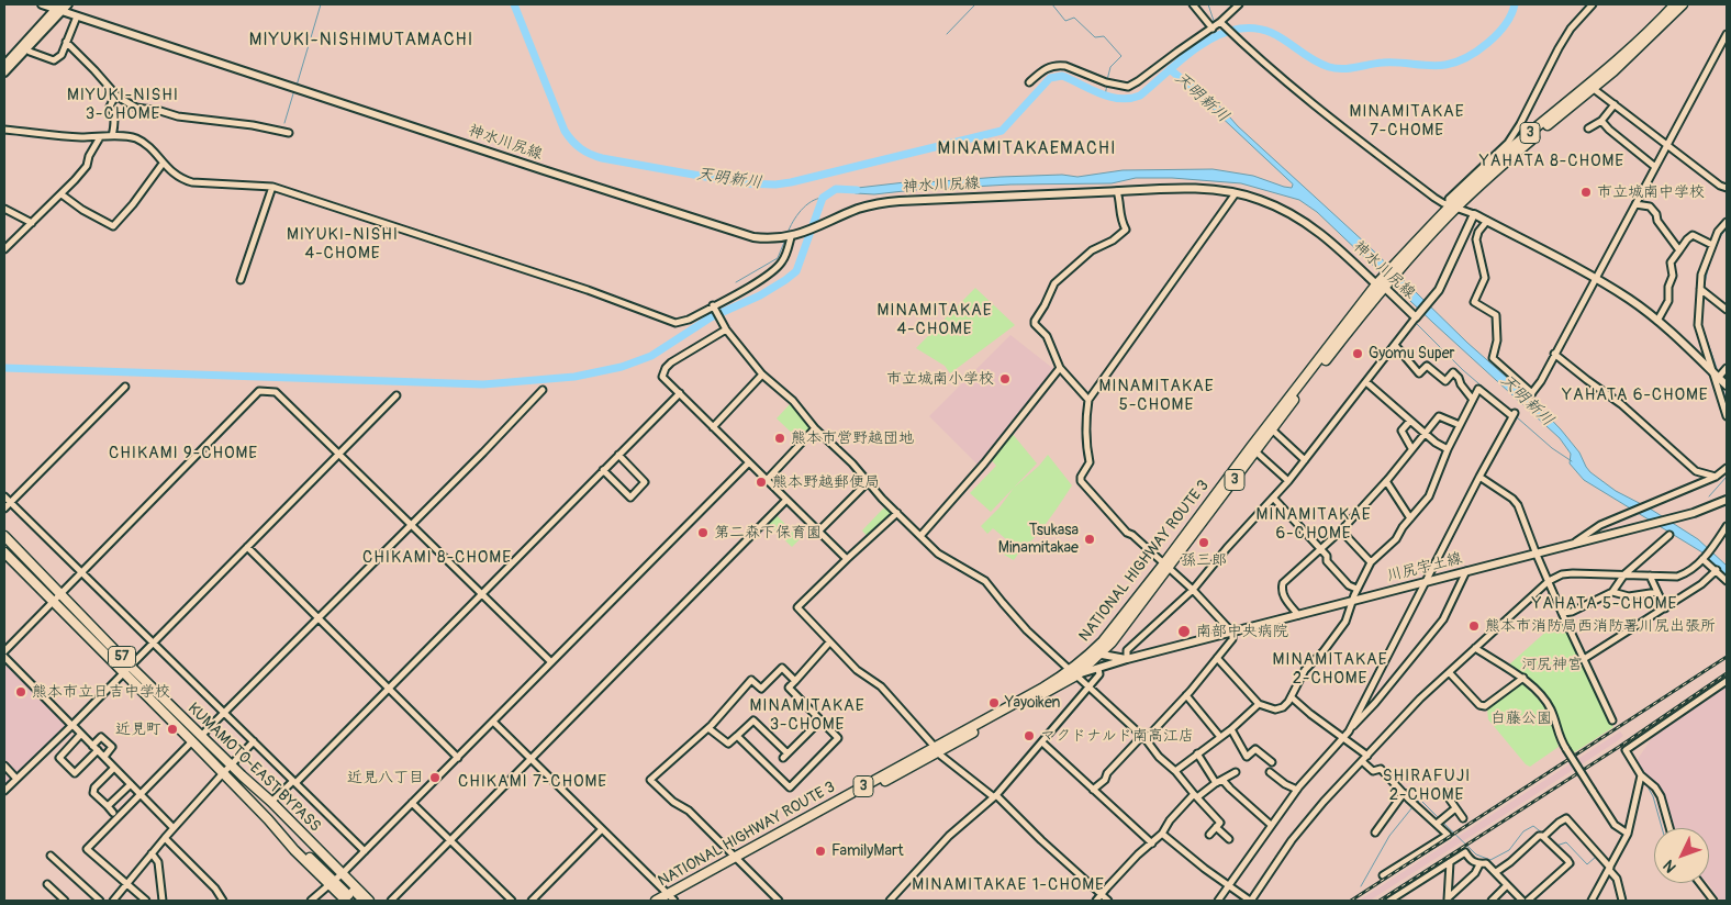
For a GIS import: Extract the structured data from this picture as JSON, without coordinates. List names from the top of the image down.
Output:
{
  "streets": {
    "highway": [
      "3",
      "NATIONAL HIGHWAY ROUTE 3",
      "57",
      "KUMAMOTO-EAST BYPASS"
    ],
    "main road": ["神水川尻線", "川尻宇土線"]
  },
  "crossings": [
    ["神水川尻線", "NATIONAL HIGHWAY ROUTE 3"],
    ["NATIONAL HIGHWAY ROUTE 3", "川尻宇土線"]
  ],
  "districts": [
    "MIYUKI-NISHIMUTAMACHI",
    "MIYUKI-NISHI 3-CHOME",
    "MINAMITAKAE 7-CHOME",
    "MINAMITAKAEMACHI",
    "YAHATA 8-CHOME",
    "MIYUKI-NISHI 4-CHOME",
    "MINAMITAKAE 4-CHOME",
    "MINAMITAKAE 5-CHOME",
    "YAHATA 6-CHOME",
    "CHIKAMI 9-CHOME",
    "MINAMITAKAE 6-CHOME",
    "CHIKAMI 8-CHOME",
    "YAHATA 5-CHOME",
    "MINAMITAKAE 2-CHOME",
    "MINAMITAKAE 3-CHOME",
    "SHIRAFUJI 2-CHOME",
    "CHIKAMI 7-CHOME",
    "MINAMITAKAE 1-CHOME"
  ],
  "water": ["天明新川"],
  "parks": ["河尻神宮", "白藤公園"],
  "places": [
    "市立城南中学校",
    "Gyomu Super",
    "市立城南小学校",
    "熊本市営野越団地",
    "熊本野越郵便局",
    "第二森下保育園",
    "Tsukasa Minamitakae",
    "孫三郎",
    "熊本市消防局西消防署川尻出張所",
    "南部中央病院",
    "熊本市立日吉中学校",
    "Yayoiken",
    "近見町",
    "マクドナルド南高江店",
    "近見八丁目",
    "FamilyMart"
  ],
  "north": "bottom left"
}
